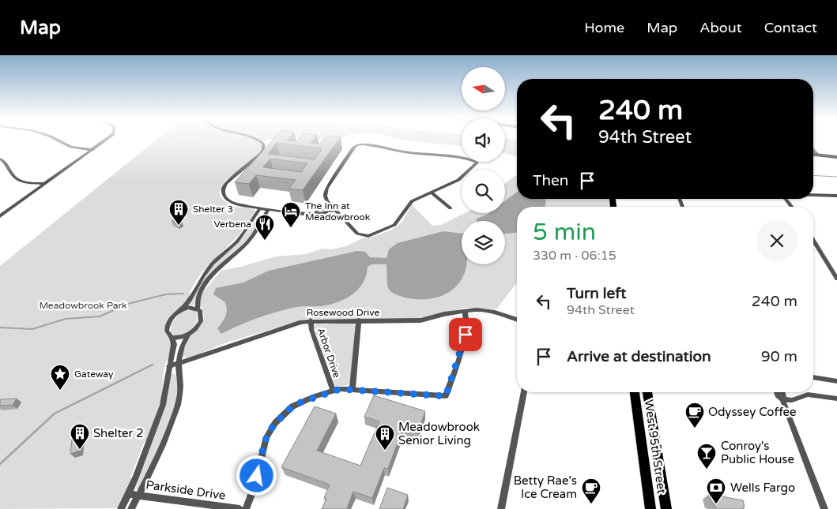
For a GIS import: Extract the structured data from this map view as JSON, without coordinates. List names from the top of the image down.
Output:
{
  "streets": {
    "main road": ["West 95th Street"],
    "street": ["Rosewood Drive", "Arbor Drive", "Parkside Drive"]
  },
  "crossings": [
    ["Rosewood Drive", "Arbor Drive"]
  ],
  "parks": ["Meadowbrook Park"],
  "places": {
    "building": ["Shelter 3", "Shelter 2", "Meadowbrook Senior Living"],
    "hotel": ["The Inn at Meadowbrook"],
    "restaurant": ["Verbena"],
    "place": ["Gateway"],
    "cafe": ["Odyssey Coffee", "Betty Rae's Ice Cream"],
    "bar": ["Conroy's Public House"],
    "bank": ["Wells Fargo"]
  },
  "north": "left",
  "page": {
    "header": "Map",
    "nav": [
      "Home",
      "Map",
      "About",
      "Contact"
    ],
    "turn": ["240 m", "94th Street"],
    "then": "Then",
    "heading": ["5 min", "330 m · 06:15"],
    "list": [
      {
        "name": "Turn left",
        "note": "94th Street",
        "value": "240 m"
      },
      {
        "name": "Arrive at destination",
        "value": "90 m"
      }
    ]
  }
}
